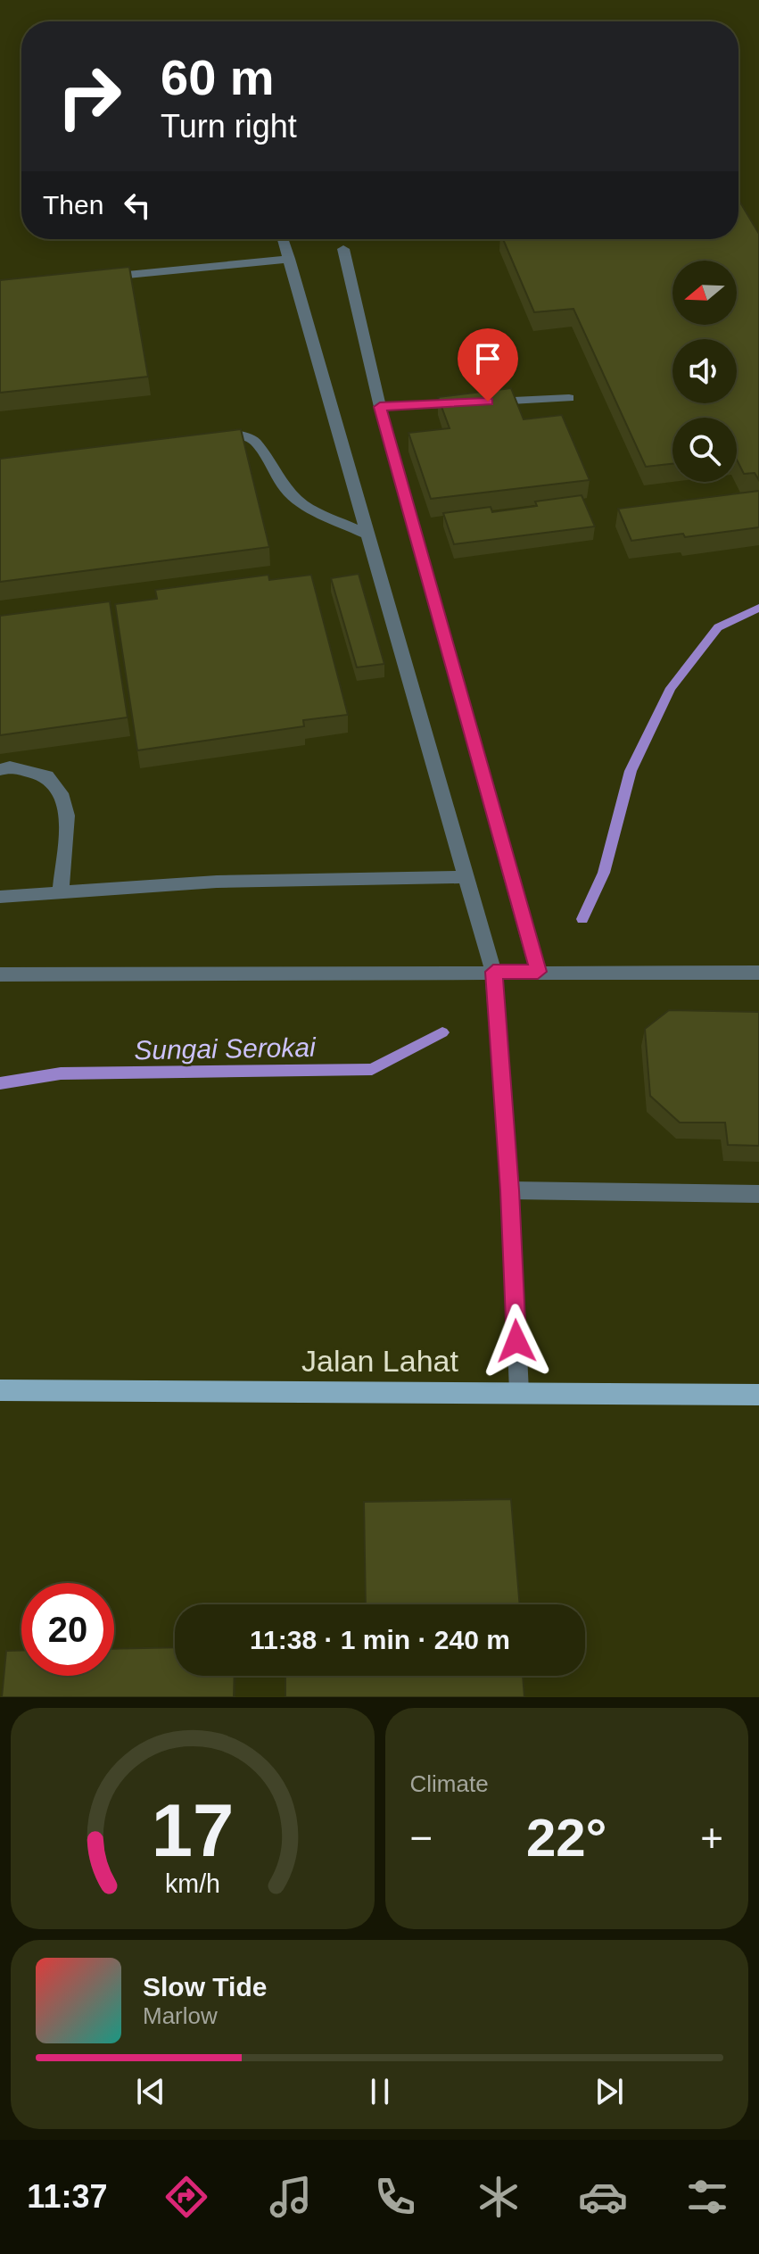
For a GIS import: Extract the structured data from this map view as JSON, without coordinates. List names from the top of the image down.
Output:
{
  "streets": {
    "main road": ["Jalan Lahat"]
  },
  "water": ["Sungai Serokai"],
  "north": "left",
  "page": {
    "turn": ["60 m", "Turn right"],
    "then": "Then",
    "limit": "20",
    "trip": "11:38 · 1 min · 240 m",
    "tile": "Climate",
    "heat": ["−", "22°", "+"],
    "song": ["Slow Tide", "Marlow"],
    "tabs": "11:37",
    "gauge": ["17", "km/h"]
  }
}
